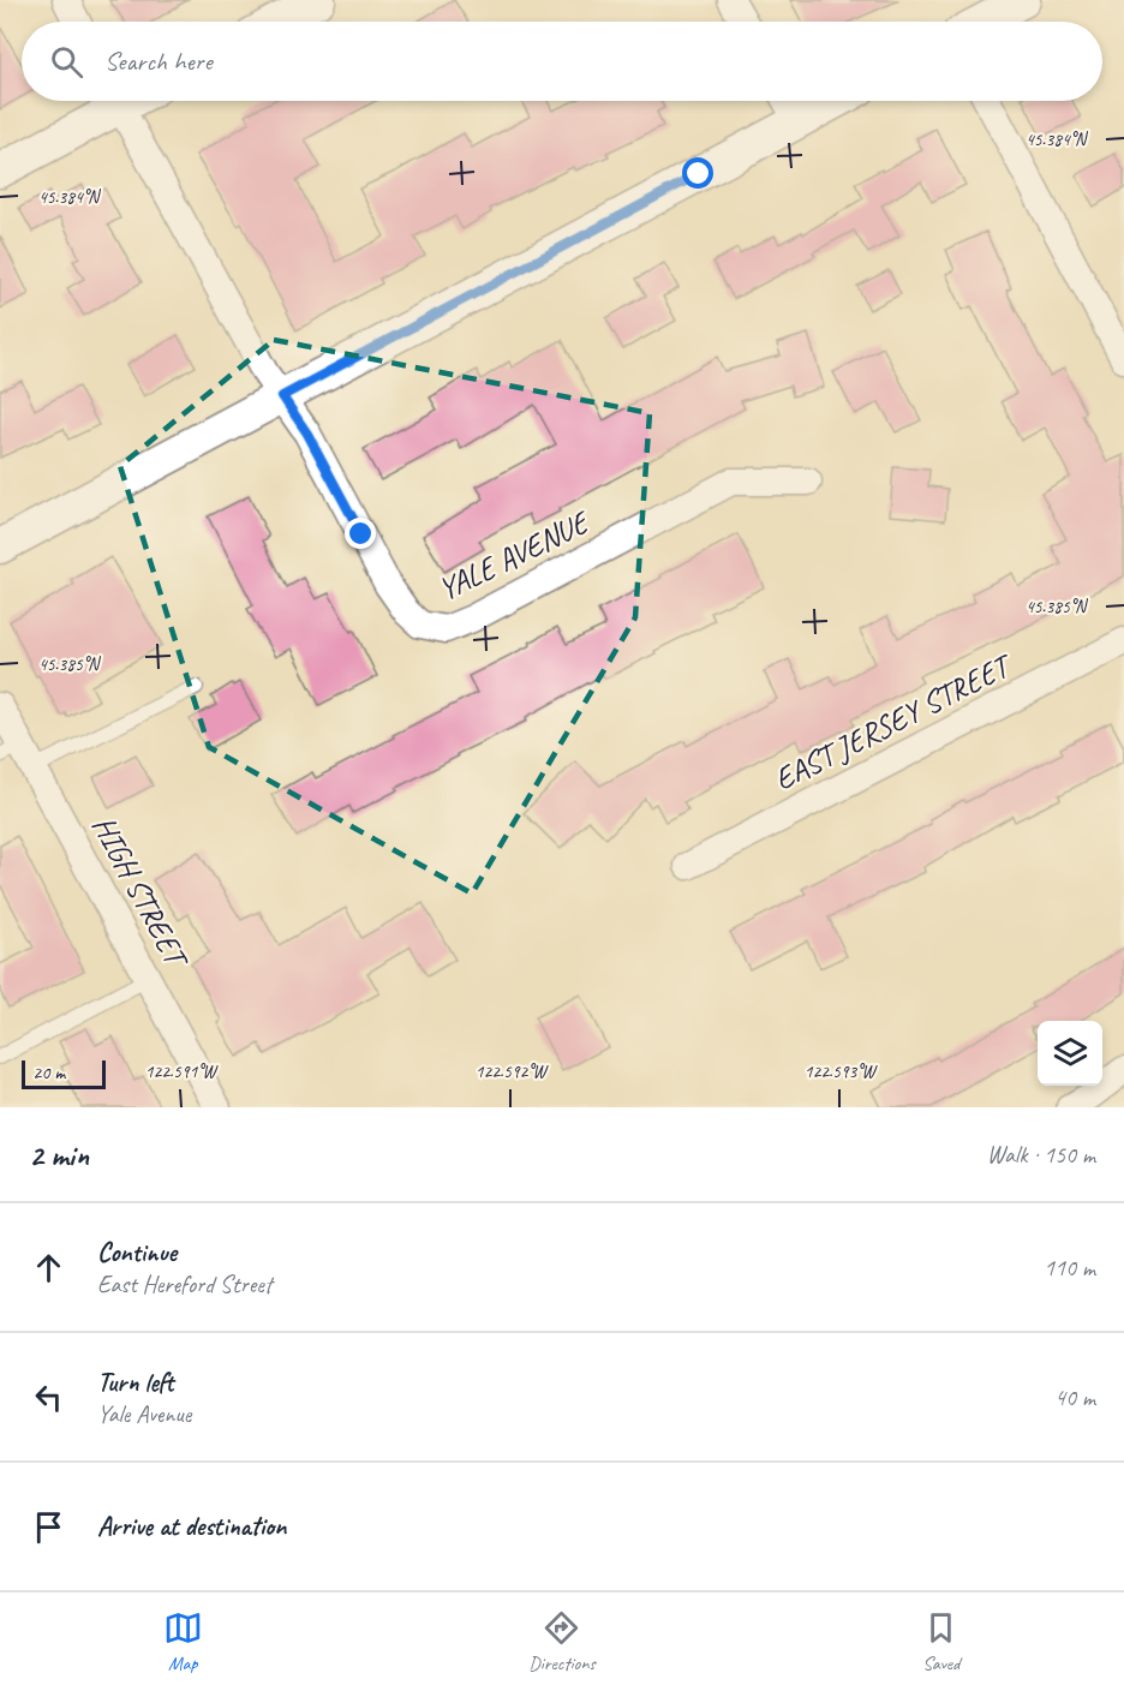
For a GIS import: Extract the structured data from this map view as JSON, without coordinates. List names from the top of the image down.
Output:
{
  "streets": {
    "street": ["YALE AVENUE", "EAST JERSEY STREET", "HIGH STREET"]
  },
  "scale_bar": "20 m",
  "page": {
    "search": "Search here",
    "scale": "20 m",
    "heading": ["2 min", "Walk · 150 m"],
    "list": [
      ["Continue", "East Hereford Street", "110 m"],
      ["Turn left", "Yale Avenue", "40 m"],
      "Arrive at destination"
    ],
    "nav": ["Map", "Directions", "Saved"]
  },
  "coordinates": [
    "45.384°N",
    "45.385°N",
    "122.591°W",
    "122.592°W",
    "122.593°W"
  ]
}
